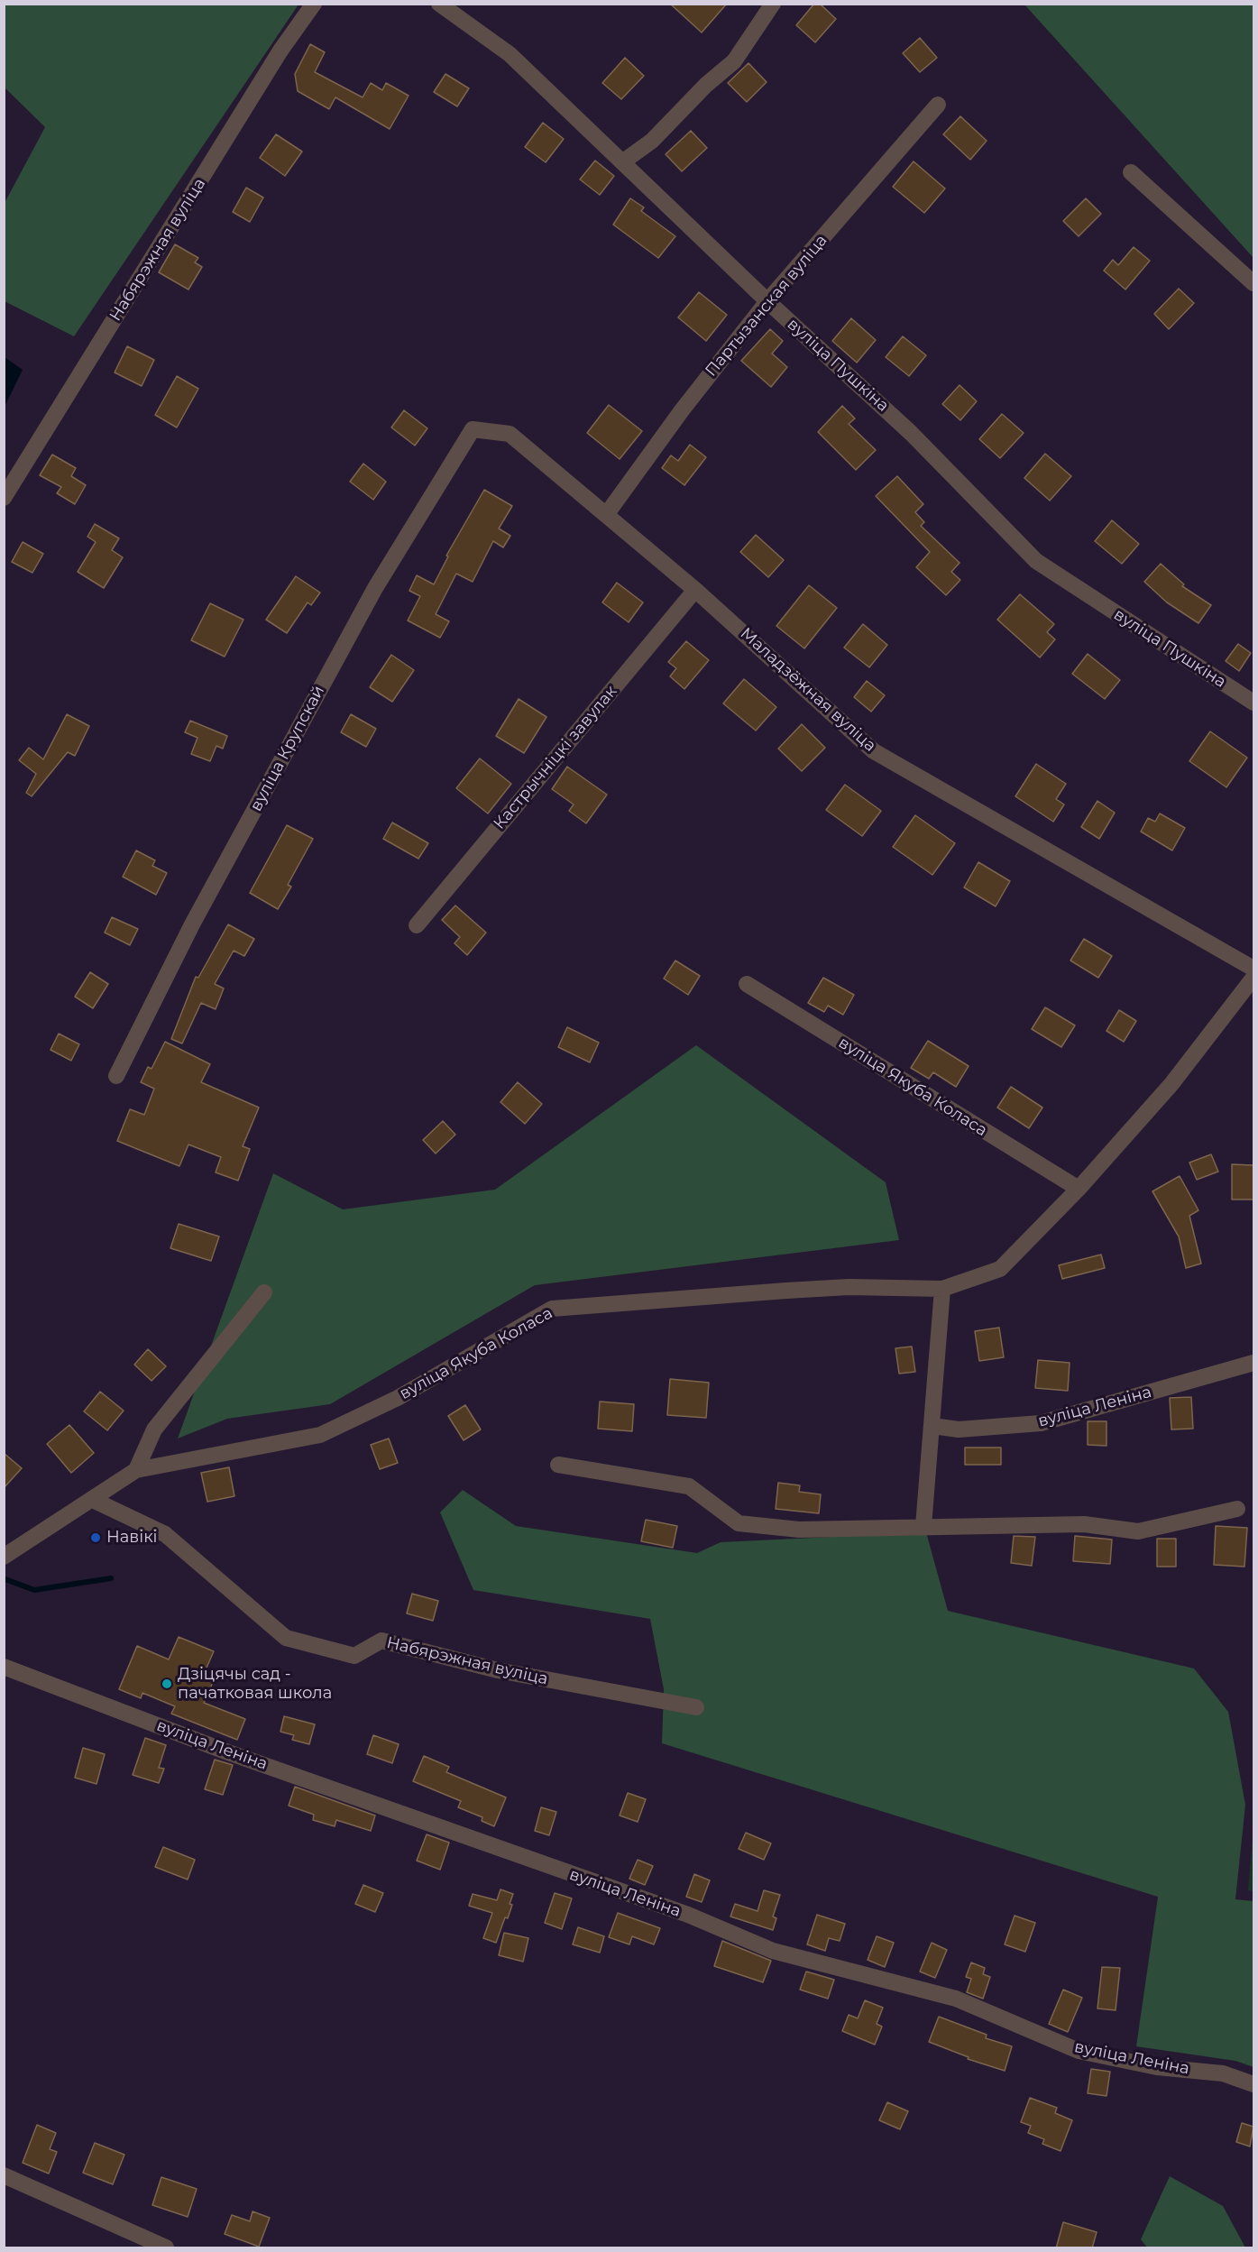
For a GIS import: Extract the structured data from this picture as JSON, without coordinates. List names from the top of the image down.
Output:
{
  "streets": {
    "street": [
      "Набярэжная вуліца",
      "Партызанская вуліца",
      "вуліца Пушкіна",
      "Маладзёжная вуліца",
      "вуліца Крупскай",
      "Кастрычніцкі завулак",
      "вуліца Якуба Коласа",
      "вуліца Леніна"
    ]
  },
  "crossings": [
    ["Набярэжная вуліца", "вуліца Якуба Коласа"],
    ["Партызанская вуліца", "вуліца Пушкіна"],
    ["Партызанская вуліца", "Маладзёжная вуліца"],
    ["Маладзёжная вуліца", "вуліца Крупскай"],
    ["Маладзёжная вуліца", "Кастрычніцкі завулак"]
  ],
  "places": ["Навікі", "Дзіцячы сад - пачатковая школа"]
}
